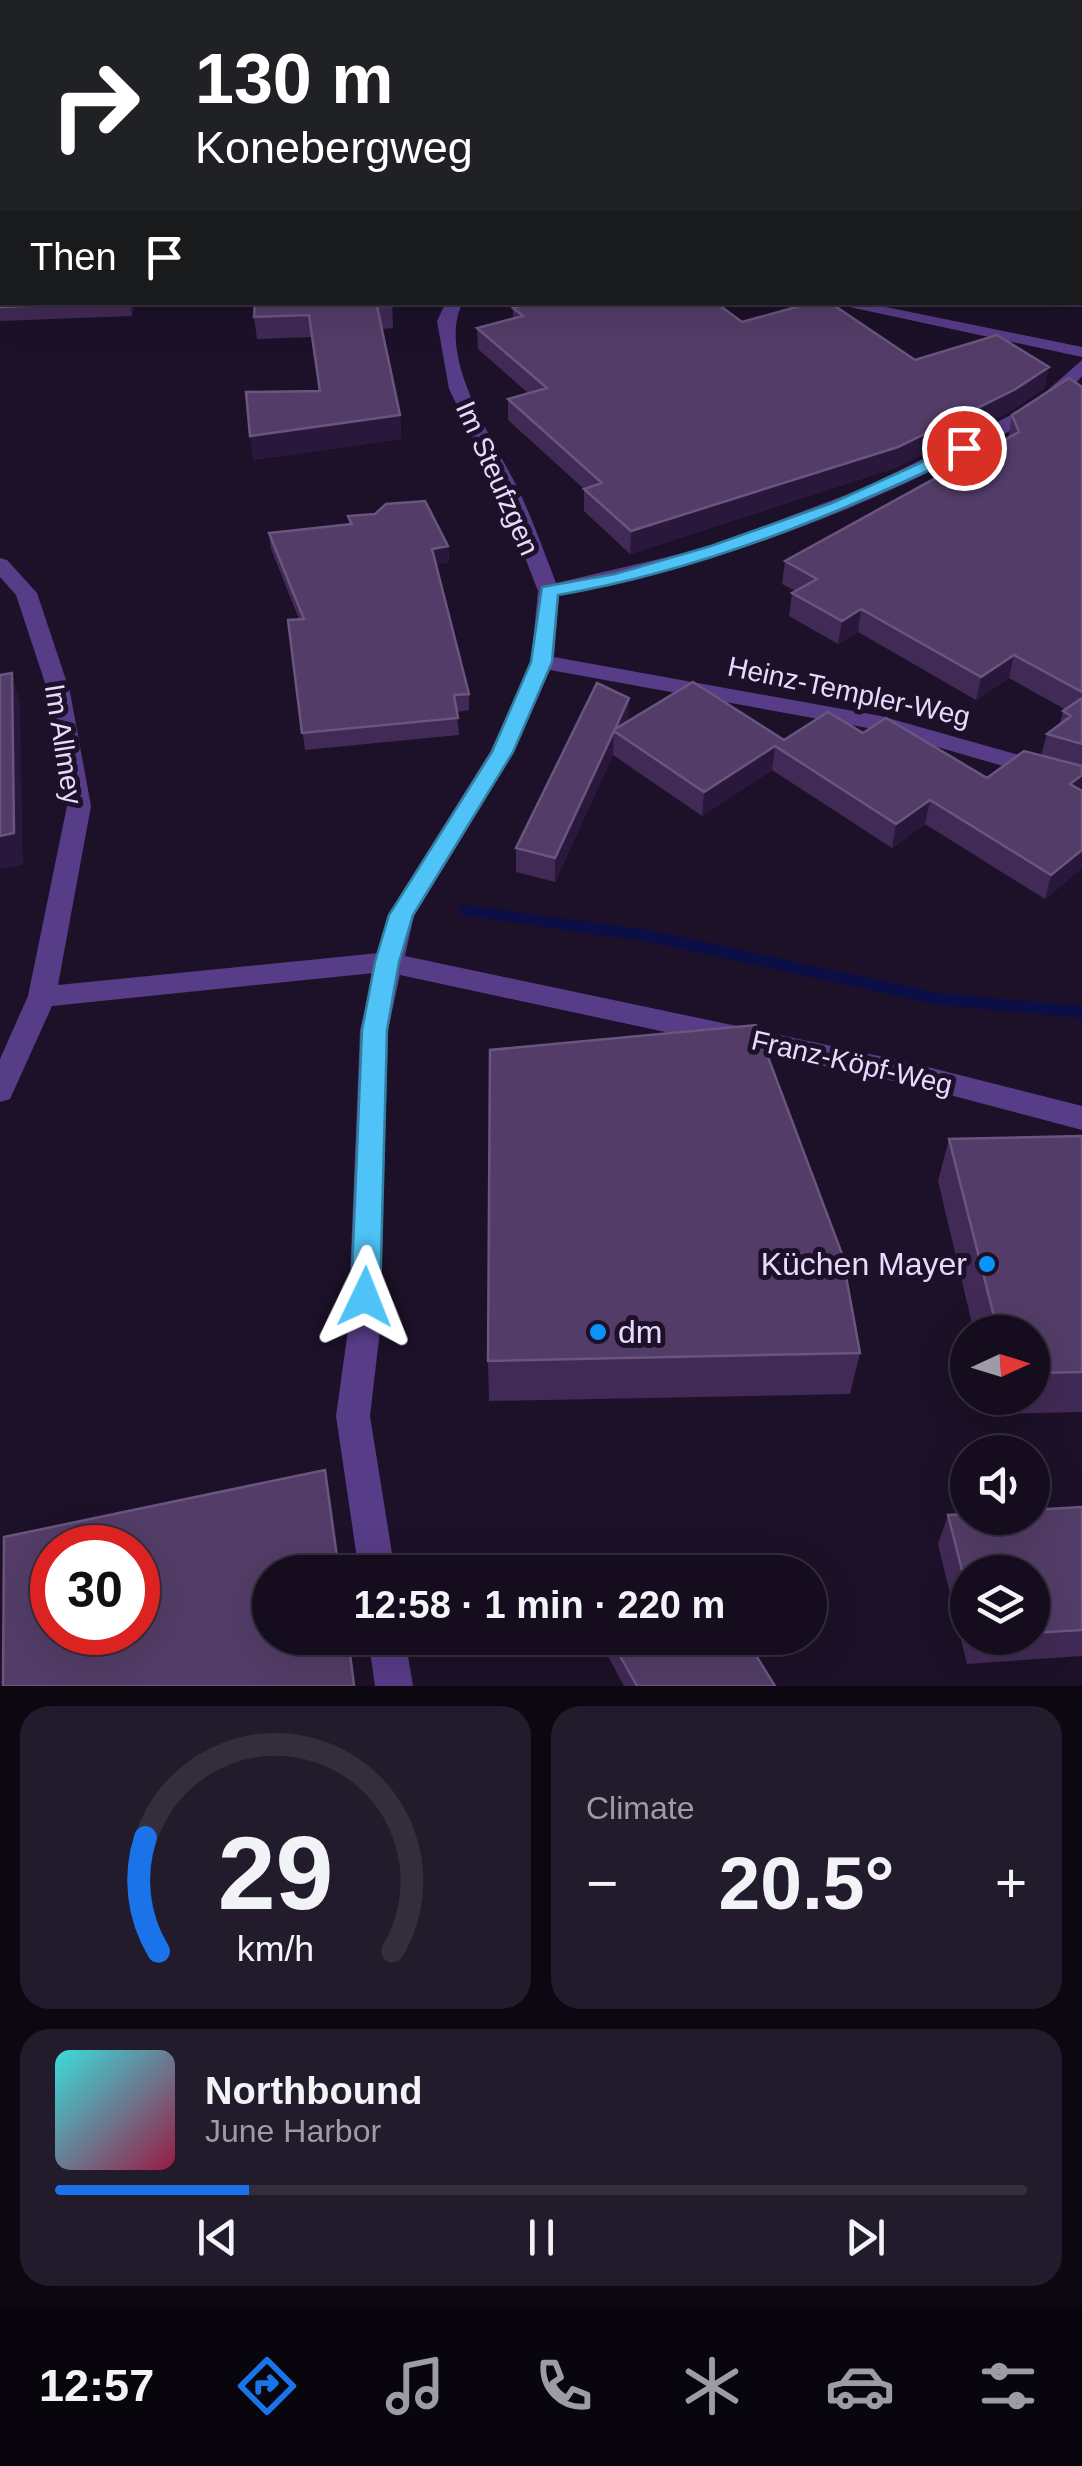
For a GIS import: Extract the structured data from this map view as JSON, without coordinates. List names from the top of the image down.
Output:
{
  "streets": {
    "street": [
      "Im Steufzgen",
      "Heinz-Templer-Weg",
      "Im Allmey",
      "Franz-Köpf-Weg"
    ]
  },
  "crossings": [
    ["Im Steufzgen", "Heinz-Templer-Weg"],
    ["Im Steufzgen", "Franz-Köpf-Weg"]
  ],
  "places": ["Küchen Mayer", "dm"],
  "north": "right",
  "page": {
    "turn": ["130 m", "Konebergweg"],
    "then": "Then",
    "limit": "30",
    "trip": "12:58 · 1 min · 220 m",
    "tile": "Climate",
    "heat": ["−", "20.5°", "+"],
    "song": ["Northbound", "June Harbor"],
    "tabs": "12:57",
    "gauge": ["29", "km/h"]
  }
}
